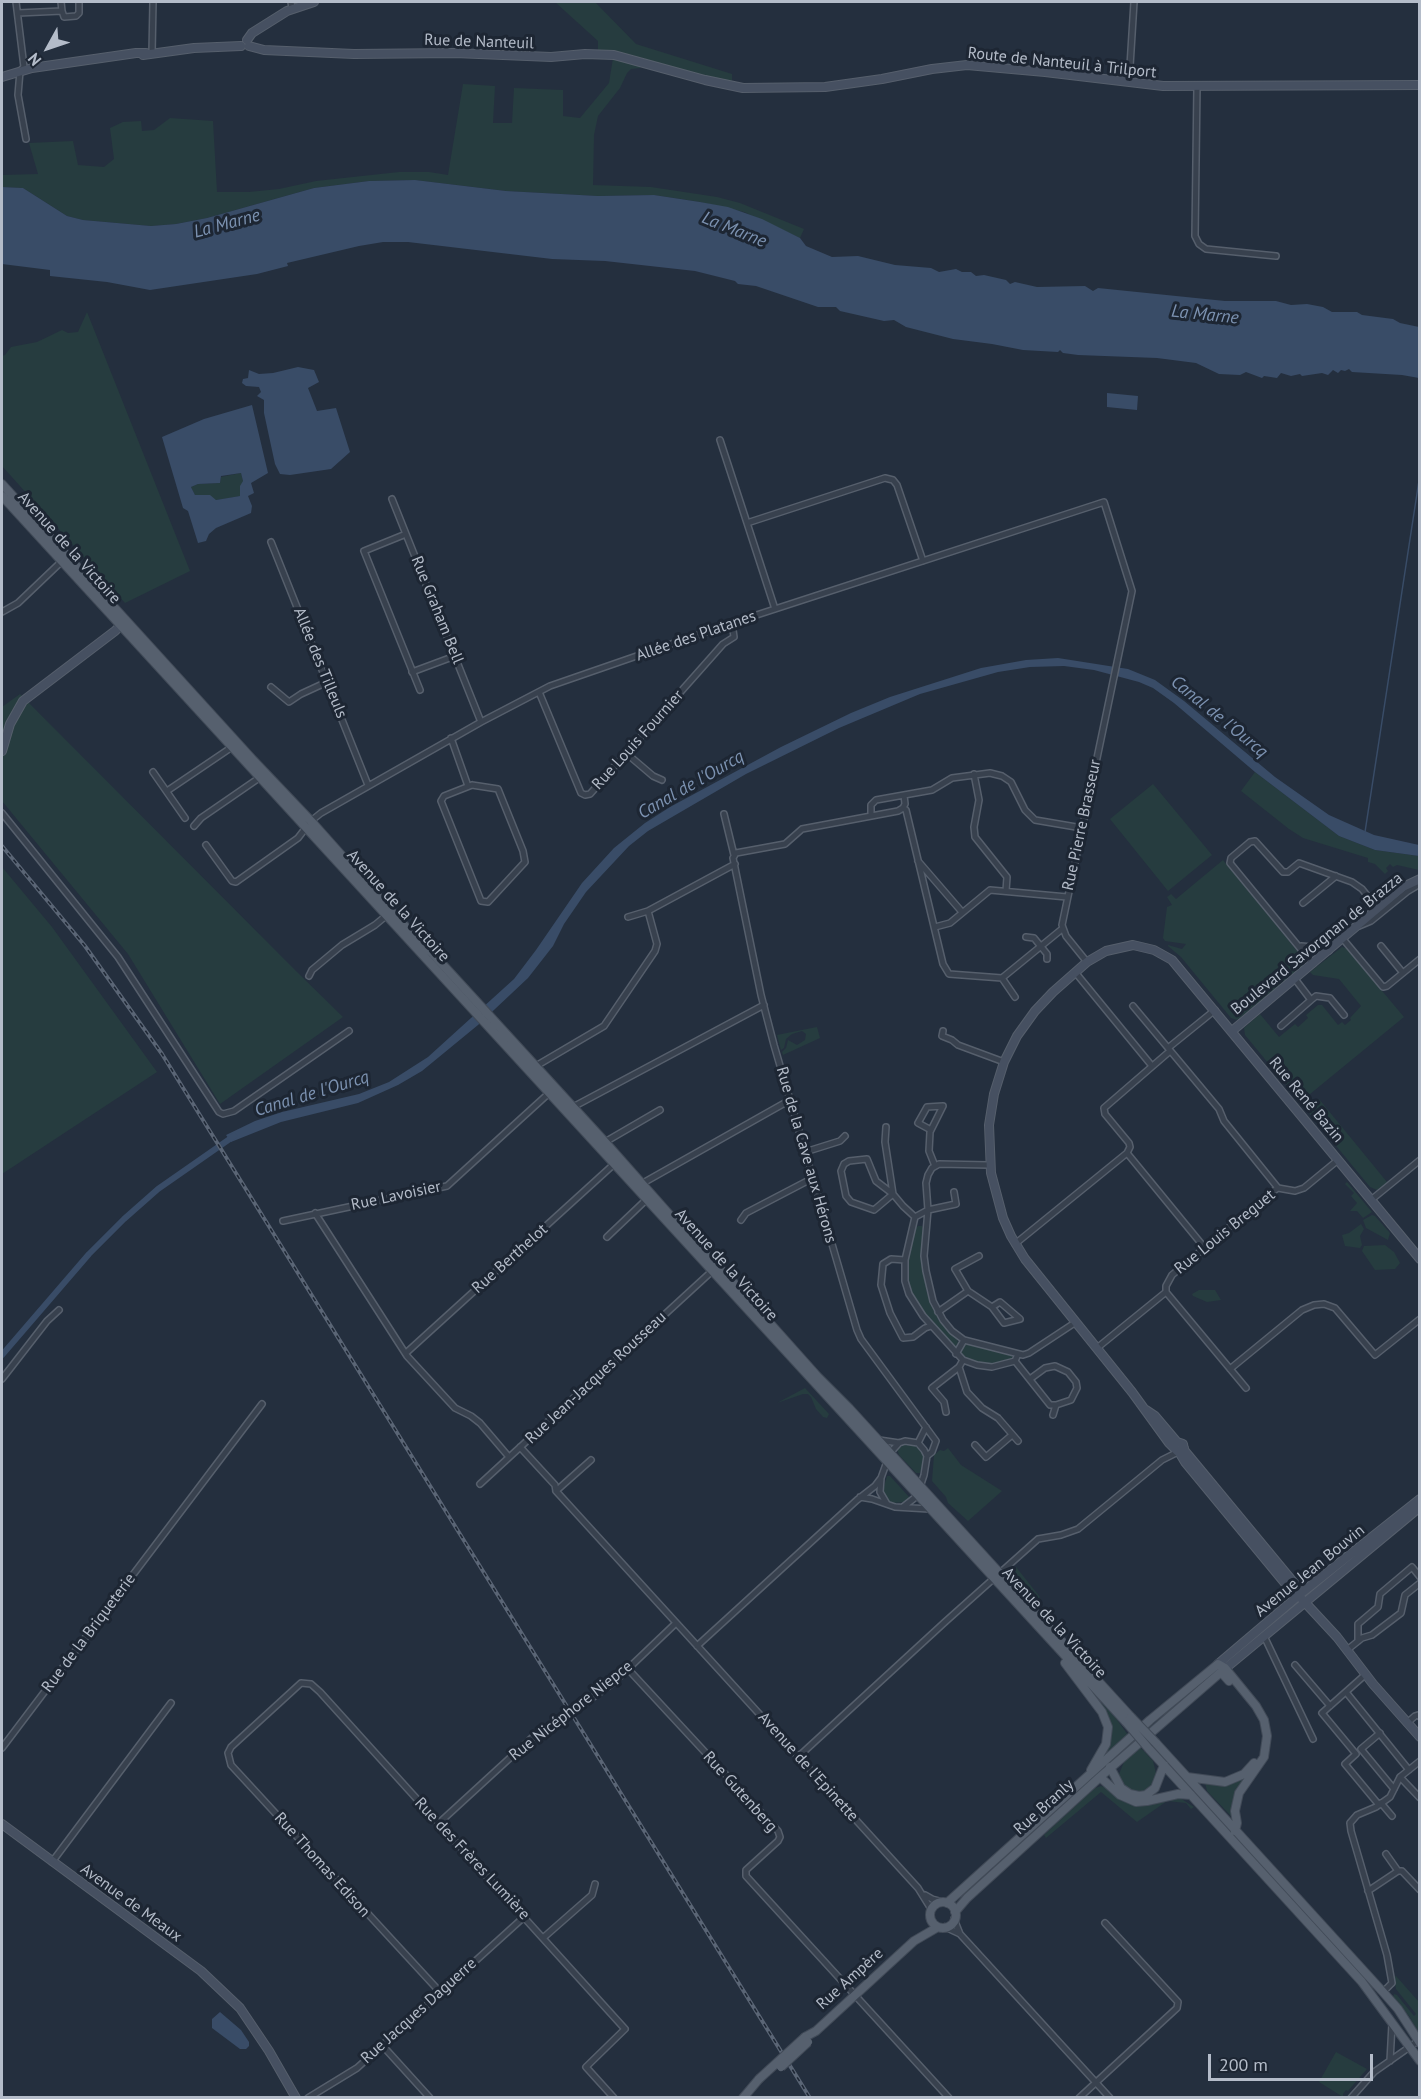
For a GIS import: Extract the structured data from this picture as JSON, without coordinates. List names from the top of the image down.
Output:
{
  "streets": {
    "main road": ["Avenue de la Victoire", "Rue Branly", "Rue Ampère"],
    "street": [
      "Rue de Nanteuil",
      "Route de Nanteuil à Trilport",
      "Rue Graham Bell",
      "Allée des Platanes",
      "Allée des Tilleuls",
      "Rue Louis Fournier",
      "Rue Pierre Brasseur",
      "Boulevard Savorgnan de Brazza",
      "Rue René Bazin",
      "Rue de la Cave aux Hérons",
      "Rue Lavoisier",
      "Rue Louis Breguet",
      "Rue Berthelot",
      "Rue Jean-Jacques Rousseau",
      "Avenue Jean Bouvin",
      "Rue de la Briqueterie",
      "Rue Nicéphore Niepce",
      "Avenue de l'Epinette",
      "Rue Gutenberg",
      "Rue des Frères Lumière",
      "Rue Thomas Edison",
      "Avenue de Meaux",
      "Rue Jacques Daguerre"
    ]
  },
  "crossings": [
    ["Rue de Nanteuil", "Route de Nanteuil à Trilport"],
    ["Avenue de la Victoire", "Allée des Platanes"],
    ["Avenue de la Victoire", "Rue Lavoisier"],
    ["Avenue de la Victoire", "Rue Berthelot"],
    ["Avenue de la Victoire", "Rue Jean-Jacques Rousseau"],
    ["Rue Graham Bell", "Allée des Platanes"],
    ["Allée des Platanes", "Allée des Tilleuls"],
    ["Allée des Platanes", "Rue Louis Fournier"],
    ["Allée des Platanes", "Rue Pierre Brasseur"],
    ["Boulevard Savorgnan de Brazza", "Rue René Bazin"],
    ["Rue René Bazin", "Rue Louis Breguet"],
    ["Rue Nicéphore Niepce", "Avenue de l'Epinette"],
    ["Rue Nicéphore Niepce", "Rue Gutenberg"],
    ["Rue Nicéphore Niepce", "Rue des Frères Lumière"],
    ["Avenue de l'Epinette", "Rue Branly"],
    ["Avenue de l'Epinette", "Rue Ampère"],
    ["Rue Gutenberg", "Rue Ampère"],
    ["Rue Branly", "Rue Ampère"],
    ["Rue des Frères Lumière", "Rue Thomas Edison"],
    ["Rue des Frères Lumière", "Rue Jacques Daguerre"],
    ["Rue Thomas Edison", "Rue Jacques Daguerre"]
  ],
  "water": ["La Marne", "Canal de l'Ourcq"],
  "scale_bar": "200 m",
  "north": "bottom left"
}
